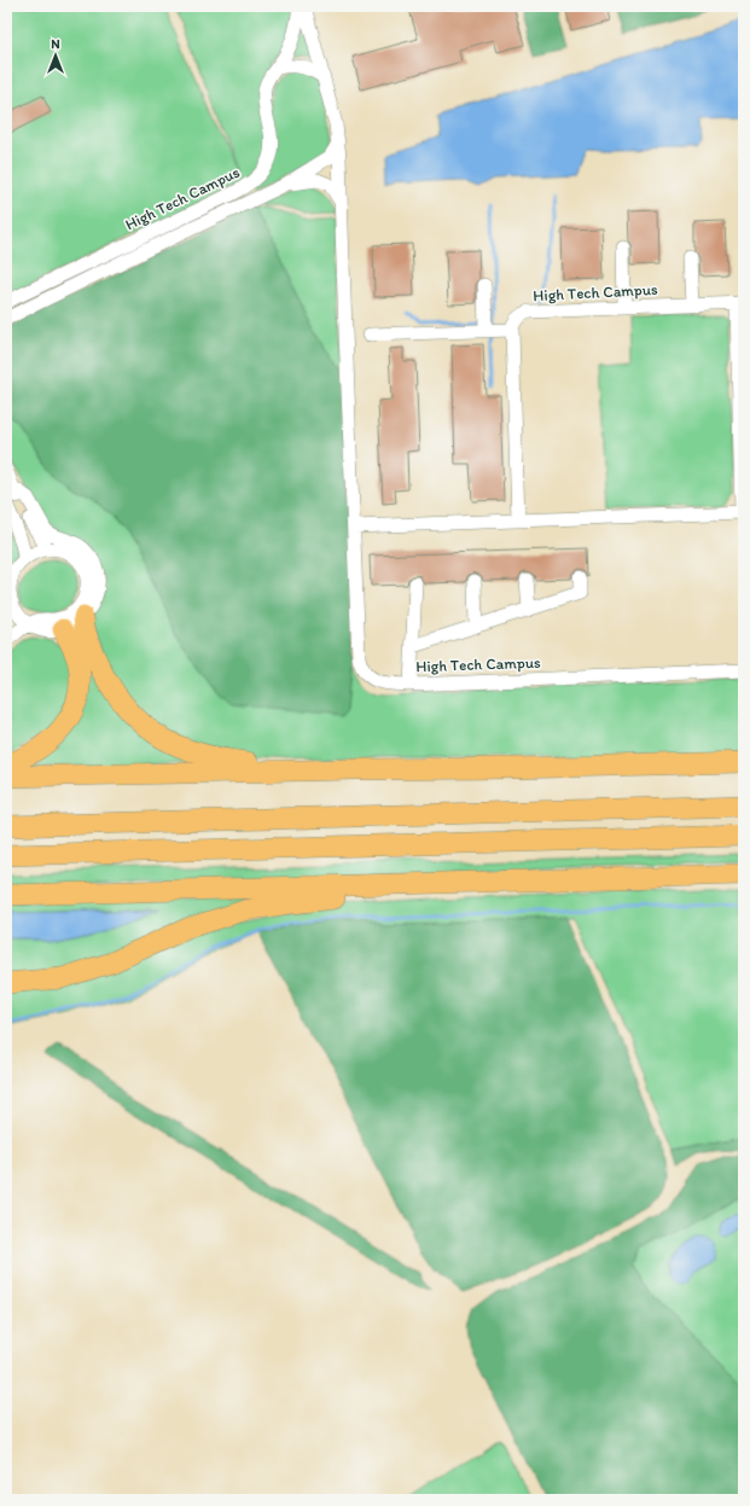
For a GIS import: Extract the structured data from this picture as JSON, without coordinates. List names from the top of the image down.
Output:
{
  "streets": {
    "street": ["High Tech Campus"]
  },
  "north": "top"
}
